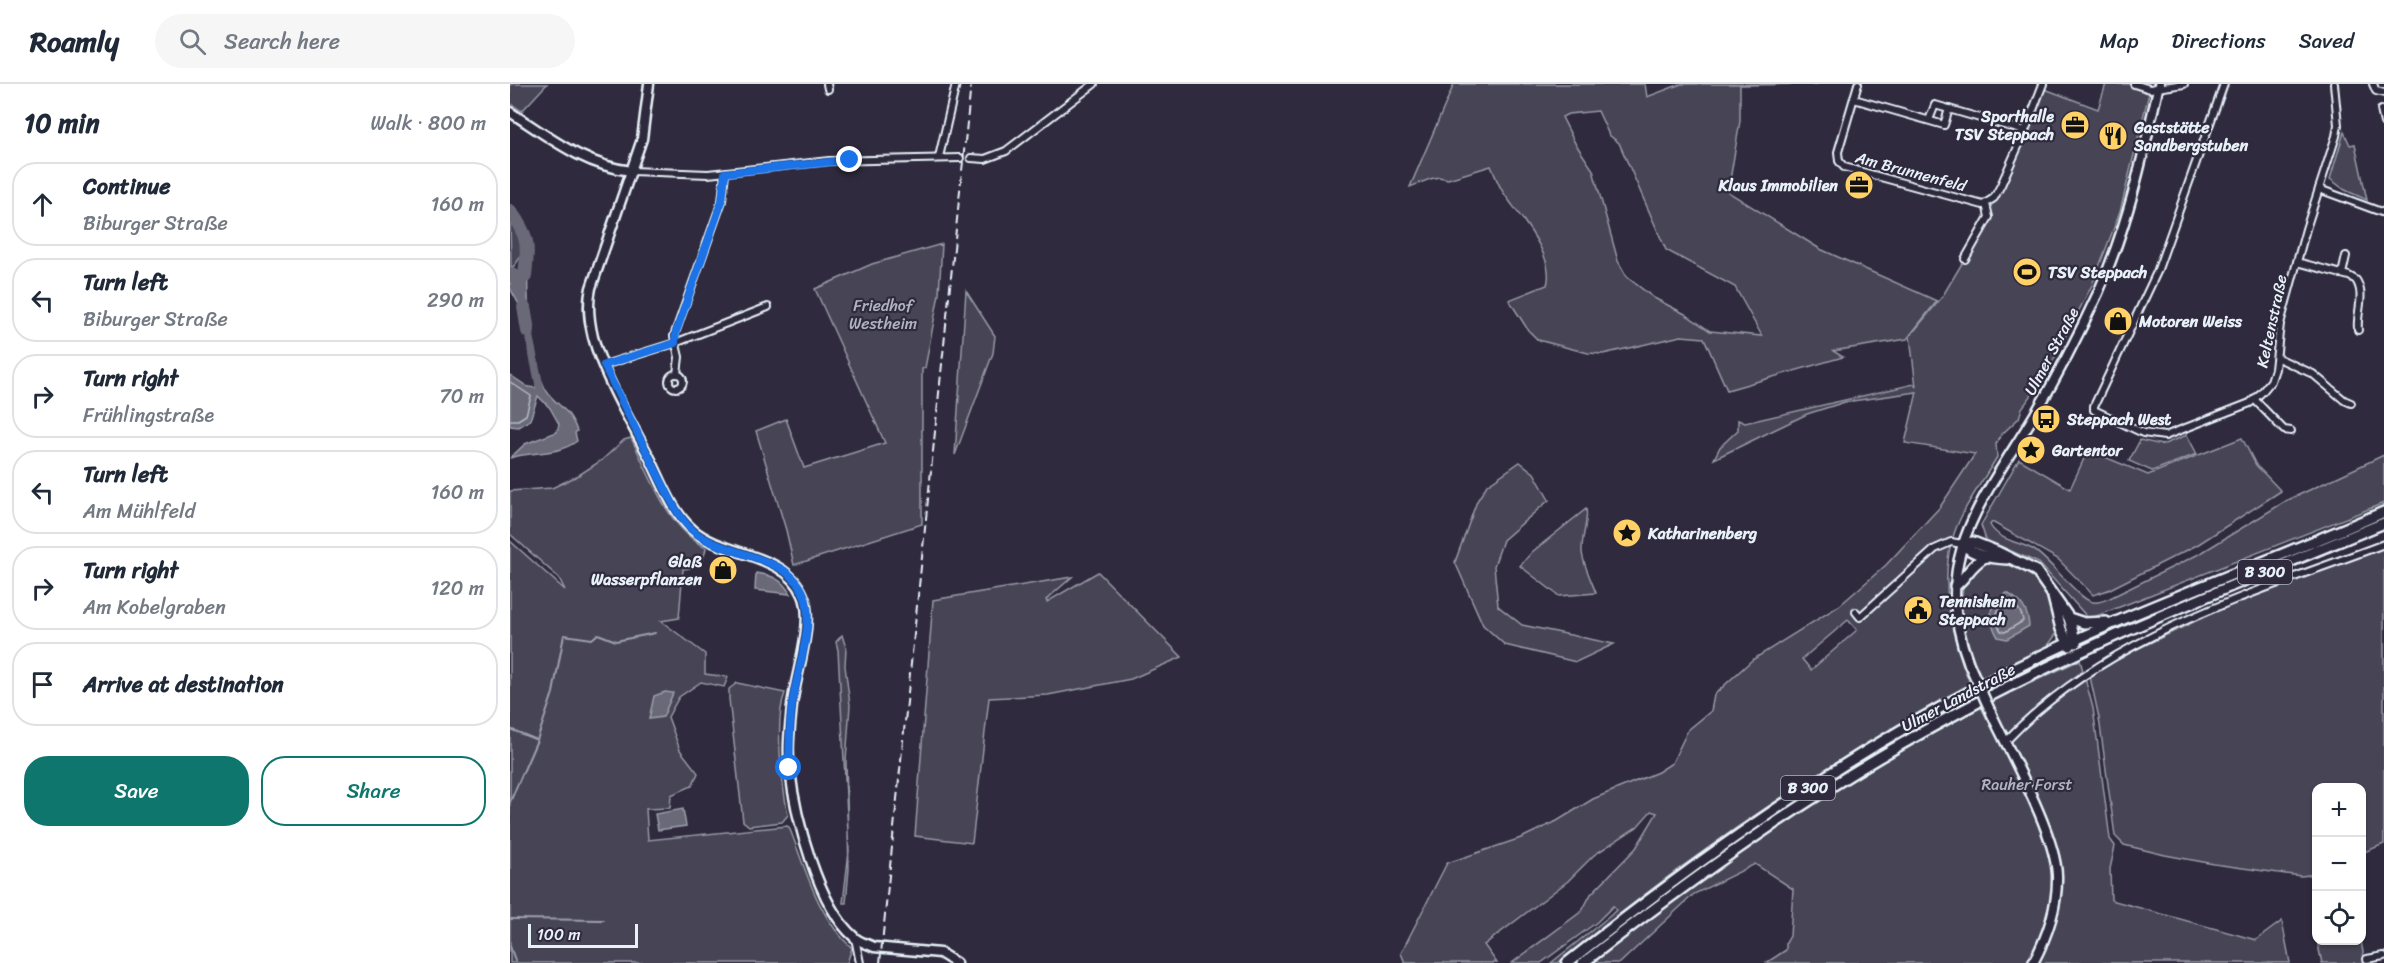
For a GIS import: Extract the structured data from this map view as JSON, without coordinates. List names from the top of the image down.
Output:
{
  "streets": {
    "main road": ["B 300", "Ulmer Landstraße"],
    "street": ["Am Brunnenfeld", "Keltenstraße", "Ulmer Straße"]
  },
  "parks": ["Friedhof Westheim", "Rauher Forst"],
  "places": {
    "office": ["Sporthalle TSV Steppach", "Klaus Immobilien"],
    "restaurant": ["Gaststätte Sandbergstuben"],
    "sports": ["TSV Steppach"],
    "shop": ["Motoren Weiss", "Glaß Wasserpflanzen"],
    "bus stop": ["Steppach West"],
    "place": ["Gartentor", "Katharinenberg"],
    "public building": ["Tennisheim Steppach"]
  },
  "scale_bar": "100 m",
  "page": {
    "header": "Roamly",
    "search": "Search here",
    "nav": ["Map", "Directions", "Saved"],
    "heading": ["10 min", "Walk · 800 m"],
    "list": [
      ["Continue", "Biburger Straße", "160 m"],
      ["Turn left", "Biburger Straße", "290 m"],
      ["Turn right", "Frühlingstraße", "70 m"],
      ["Turn left", "Am Mühlfeld", "160 m"],
      ["Turn right", "Am Kobelgraben", "120 m"],
      "Arrive at destination"
    ],
    "buttons": ["Save", "Share"],
    "map_buttons": ["+", "−"],
    "scale": "100 m"
  }
}
